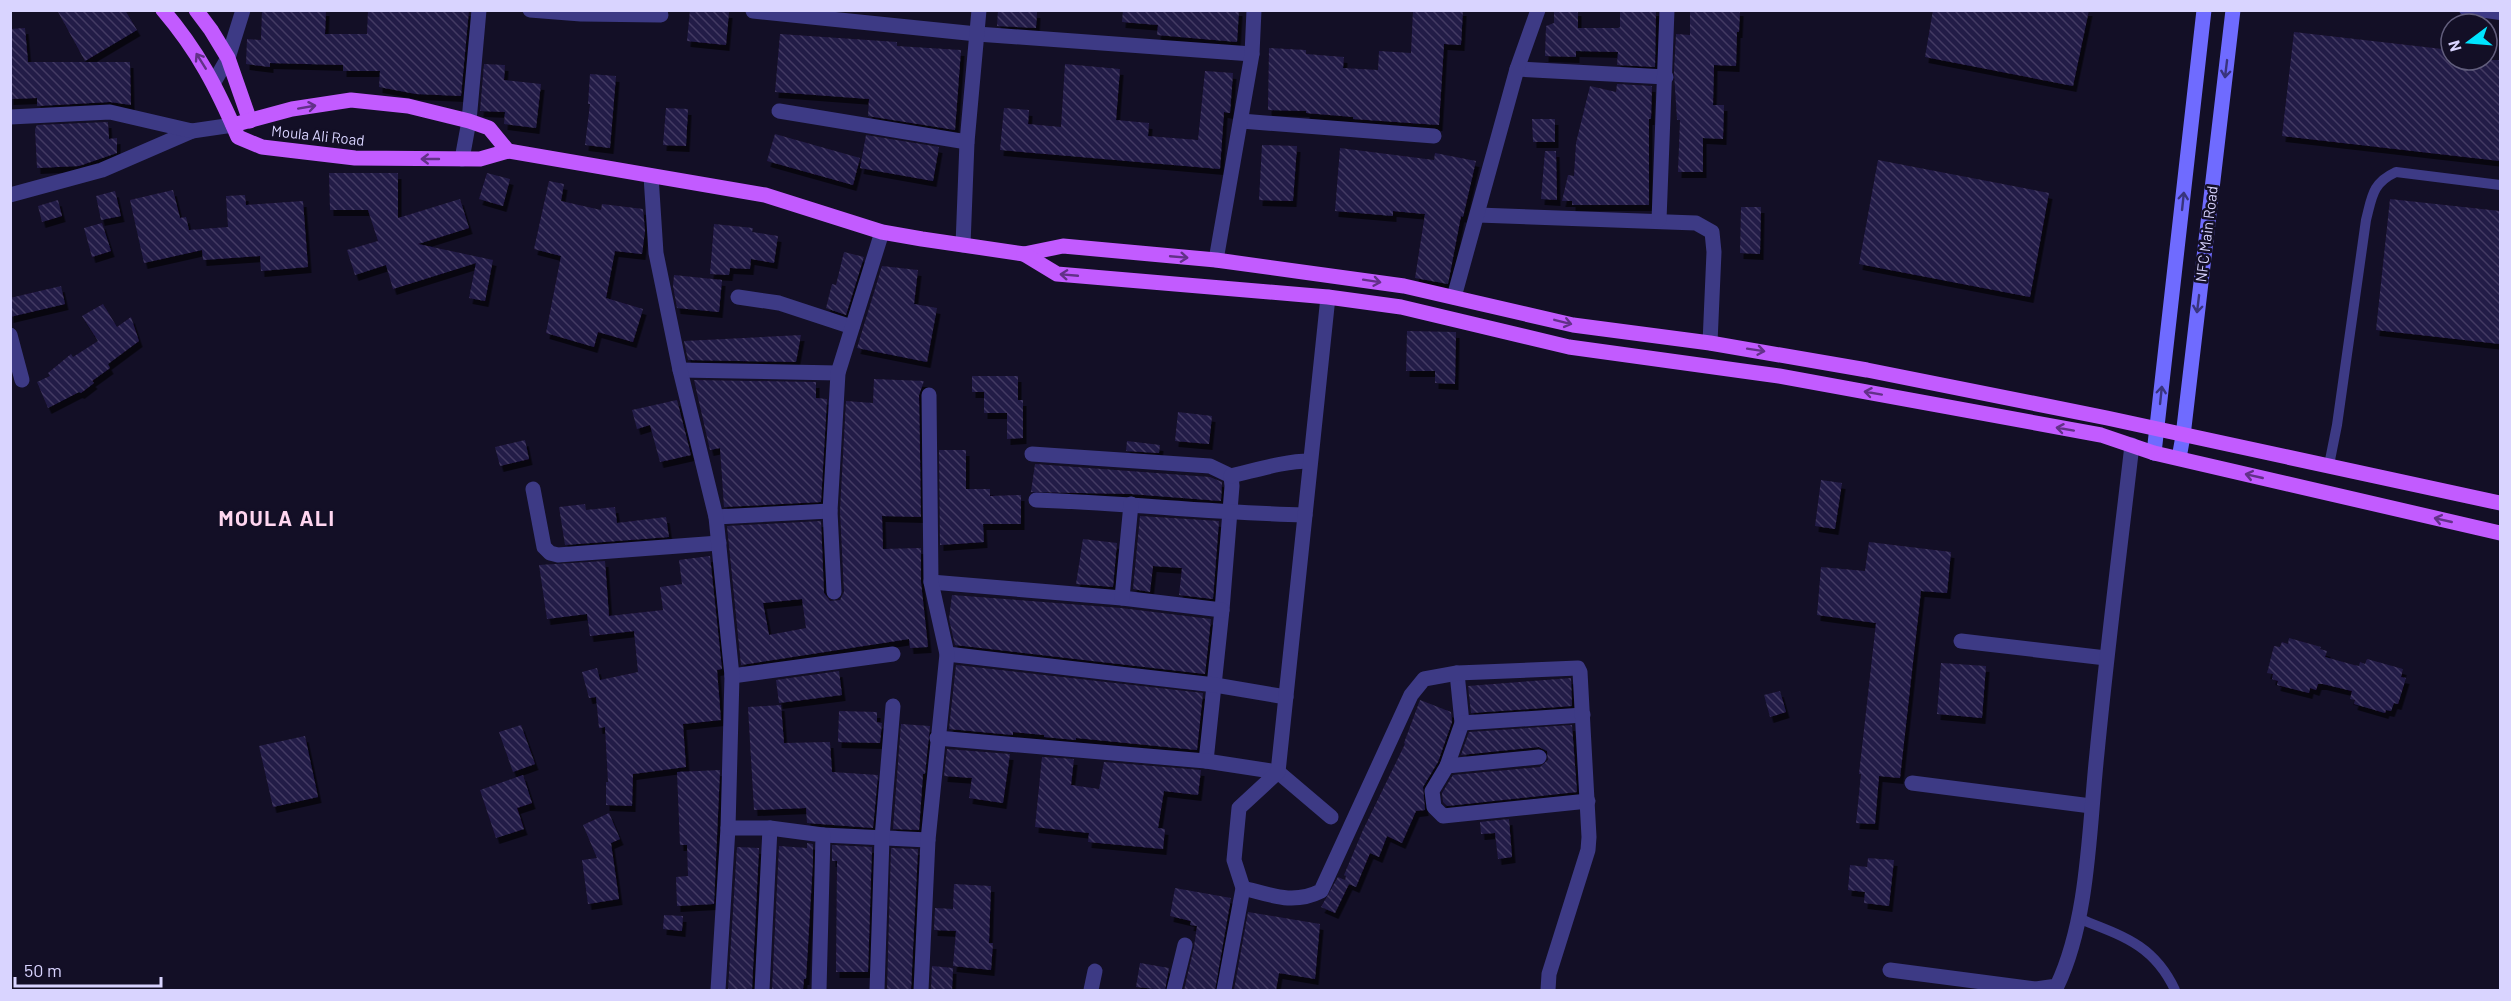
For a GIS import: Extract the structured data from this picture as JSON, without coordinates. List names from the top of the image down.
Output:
{
  "streets": {
    "main road": ["Moula Ali Road", "NFC Main Road"]
  },
  "districts": ["MOULA ALI"],
  "scale_bar": "50 m",
  "north": "left"
}
